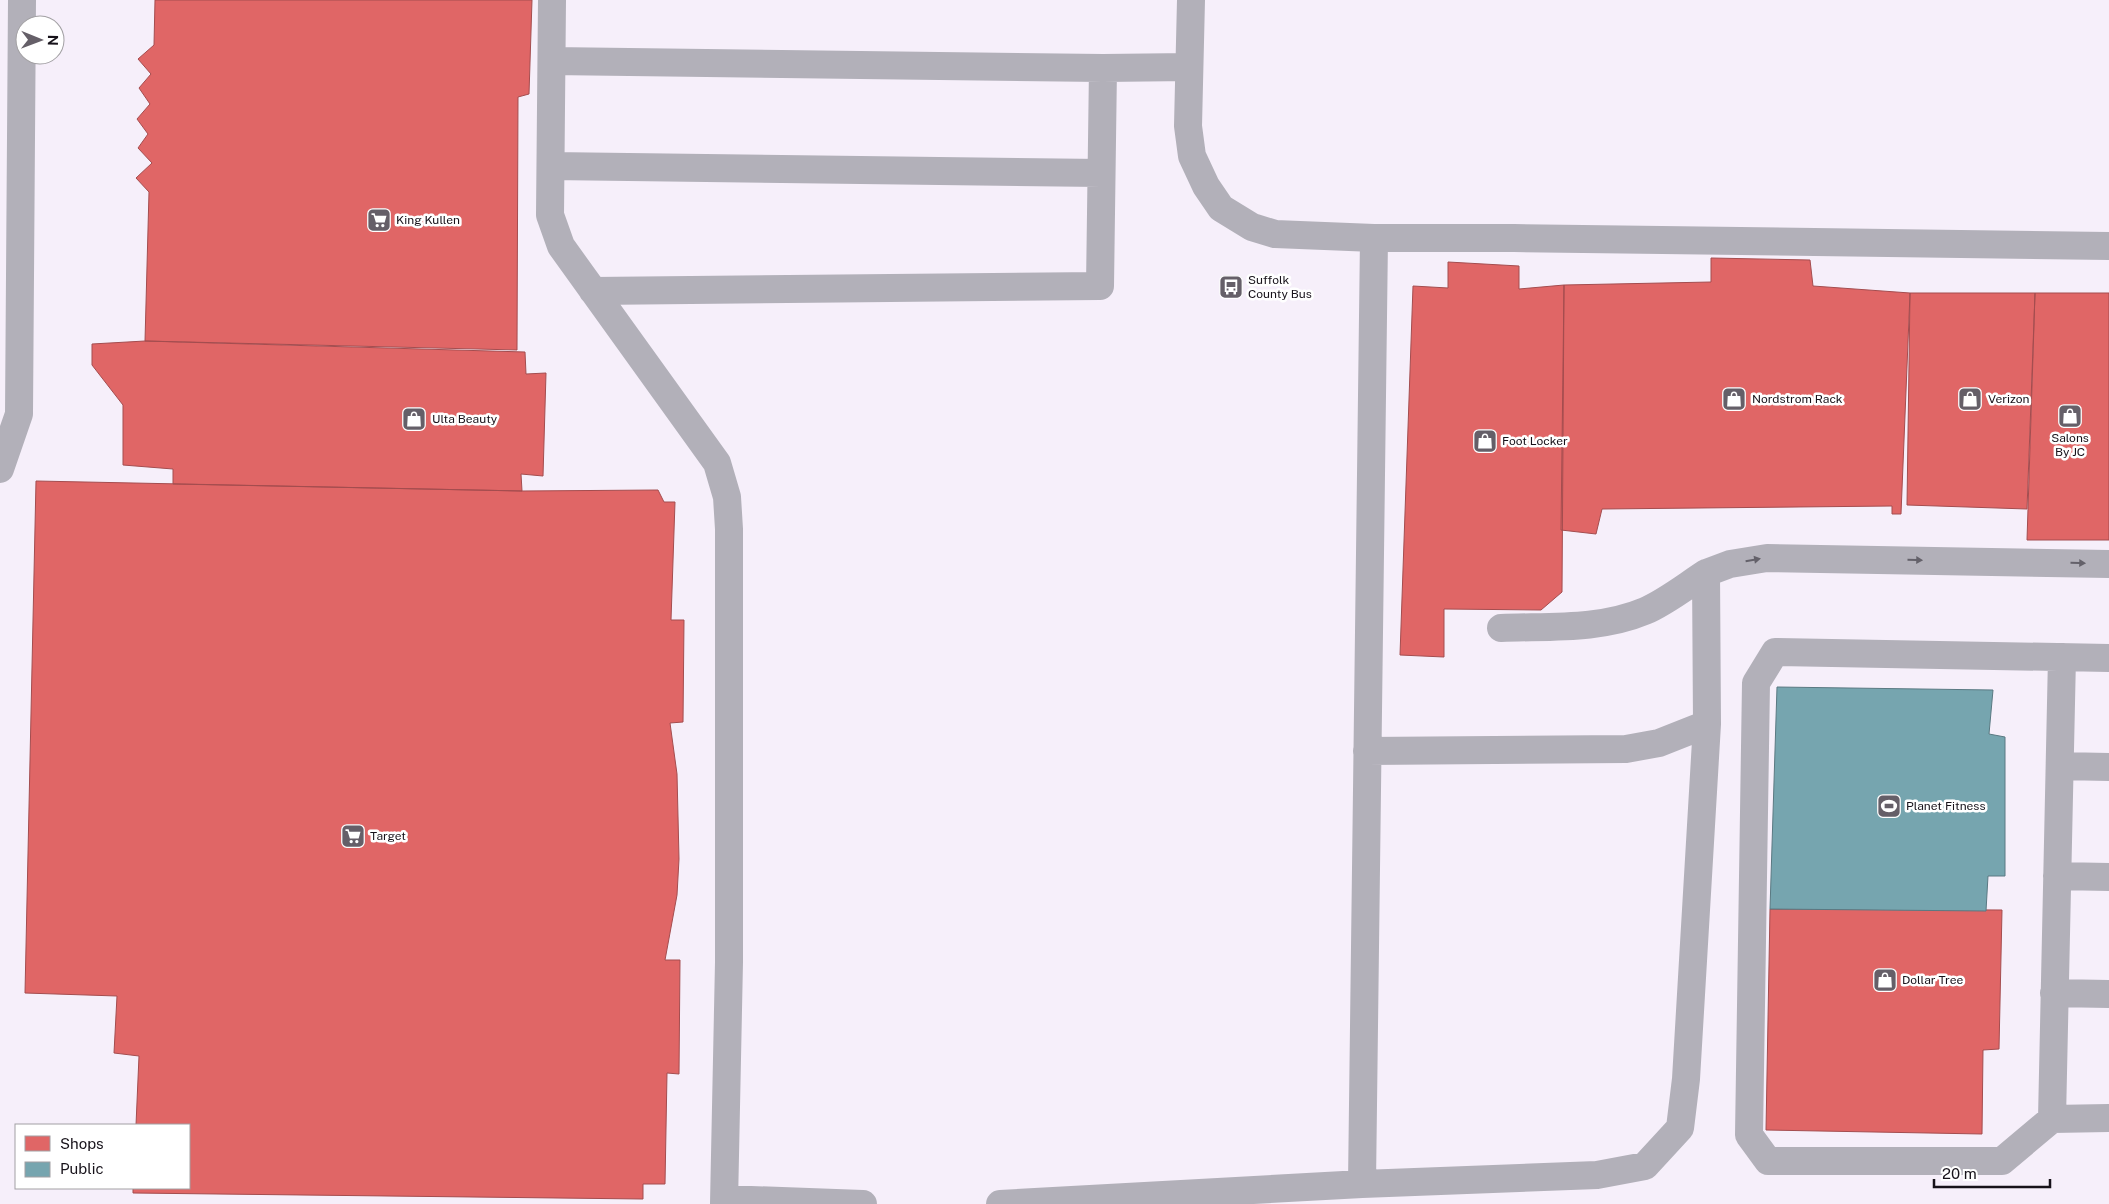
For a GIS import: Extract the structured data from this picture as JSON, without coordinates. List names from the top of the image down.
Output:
{
  "places": {
    "supermarket": ["King Kullen", "Target"],
    "bus stop": ["Suffolk County Bus"],
    "shop": [
      "Nordstrom Rack",
      "Verizon",
      "Salons By JC",
      "Ulta Beauty",
      "Foot Locker",
      "Dollar Tree"
    ],
    "sports": ["Planet Fitness"]
  },
  "legend": ["Shops", "Public"],
  "scale_bar": "20 m",
  "north": "right"
}
